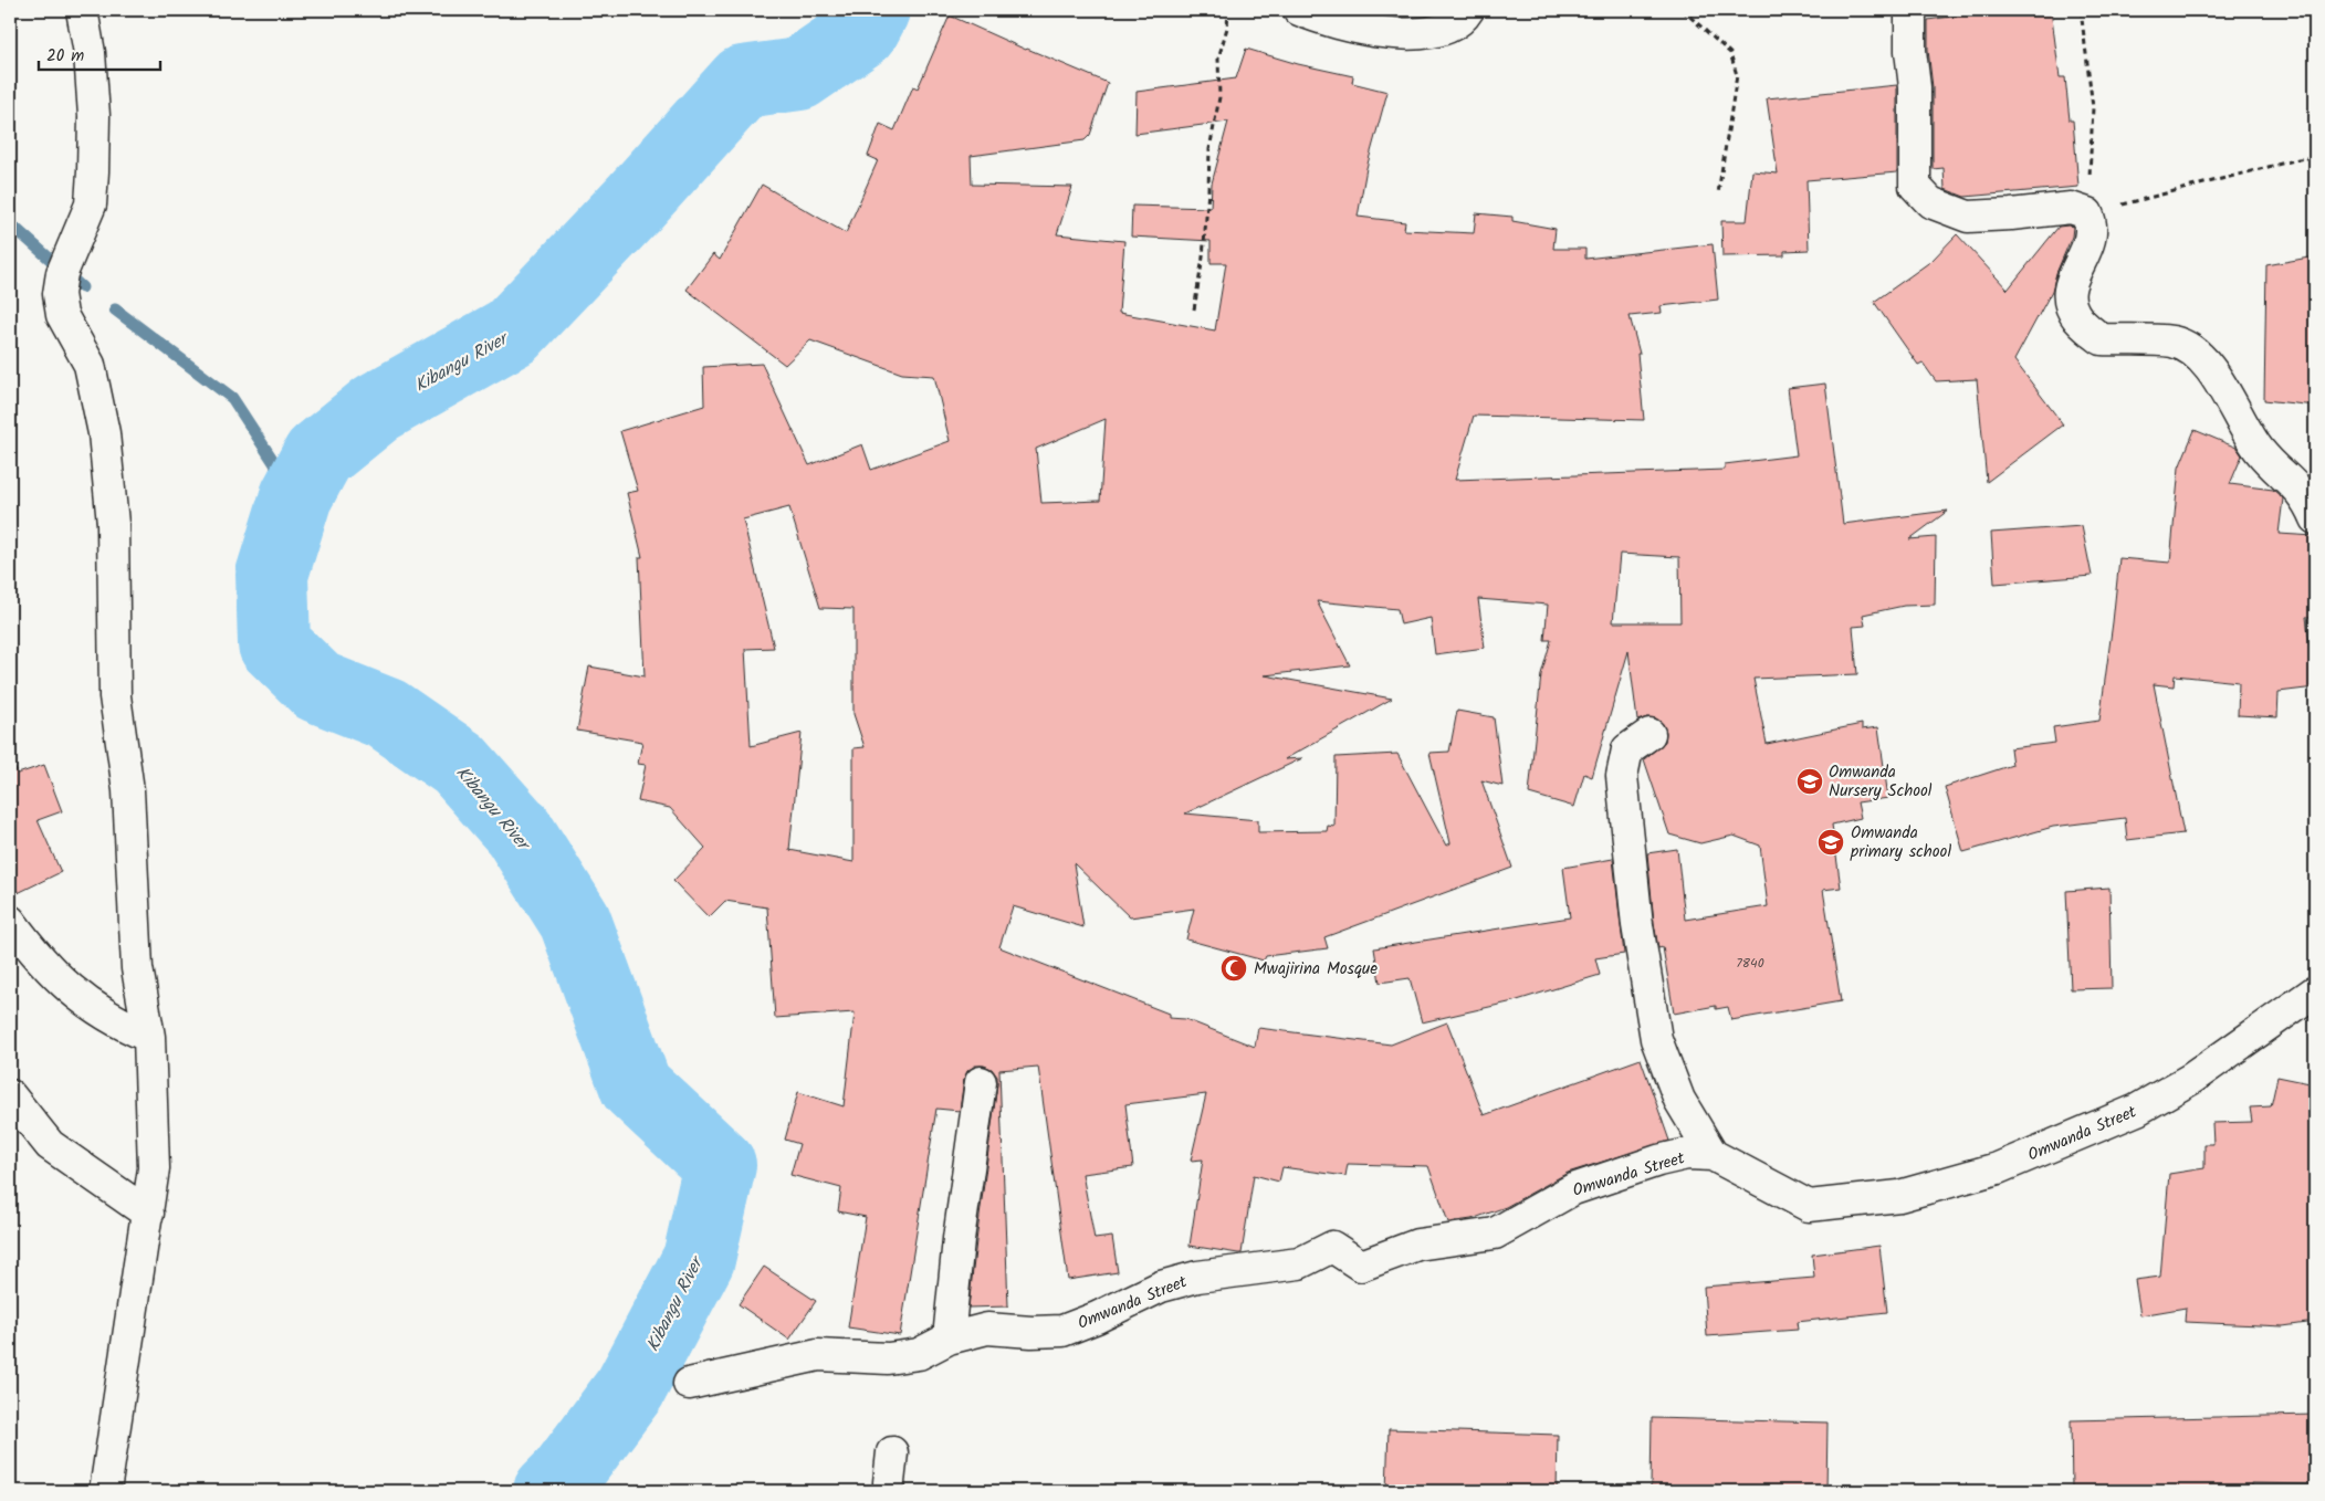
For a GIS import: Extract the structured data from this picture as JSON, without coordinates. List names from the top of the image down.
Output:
{
  "streets": {
    "street": ["Omwanda Street"]
  },
  "water": ["Kibangu River"],
  "places": {
    "school or university": ["Omwanda Nursery School", "Omwanda primary school"],
    "mosque": ["Mwajirina Mosque"]
  },
  "house_numbers": ["7840"],
  "scale_bar": "20 m"
}
